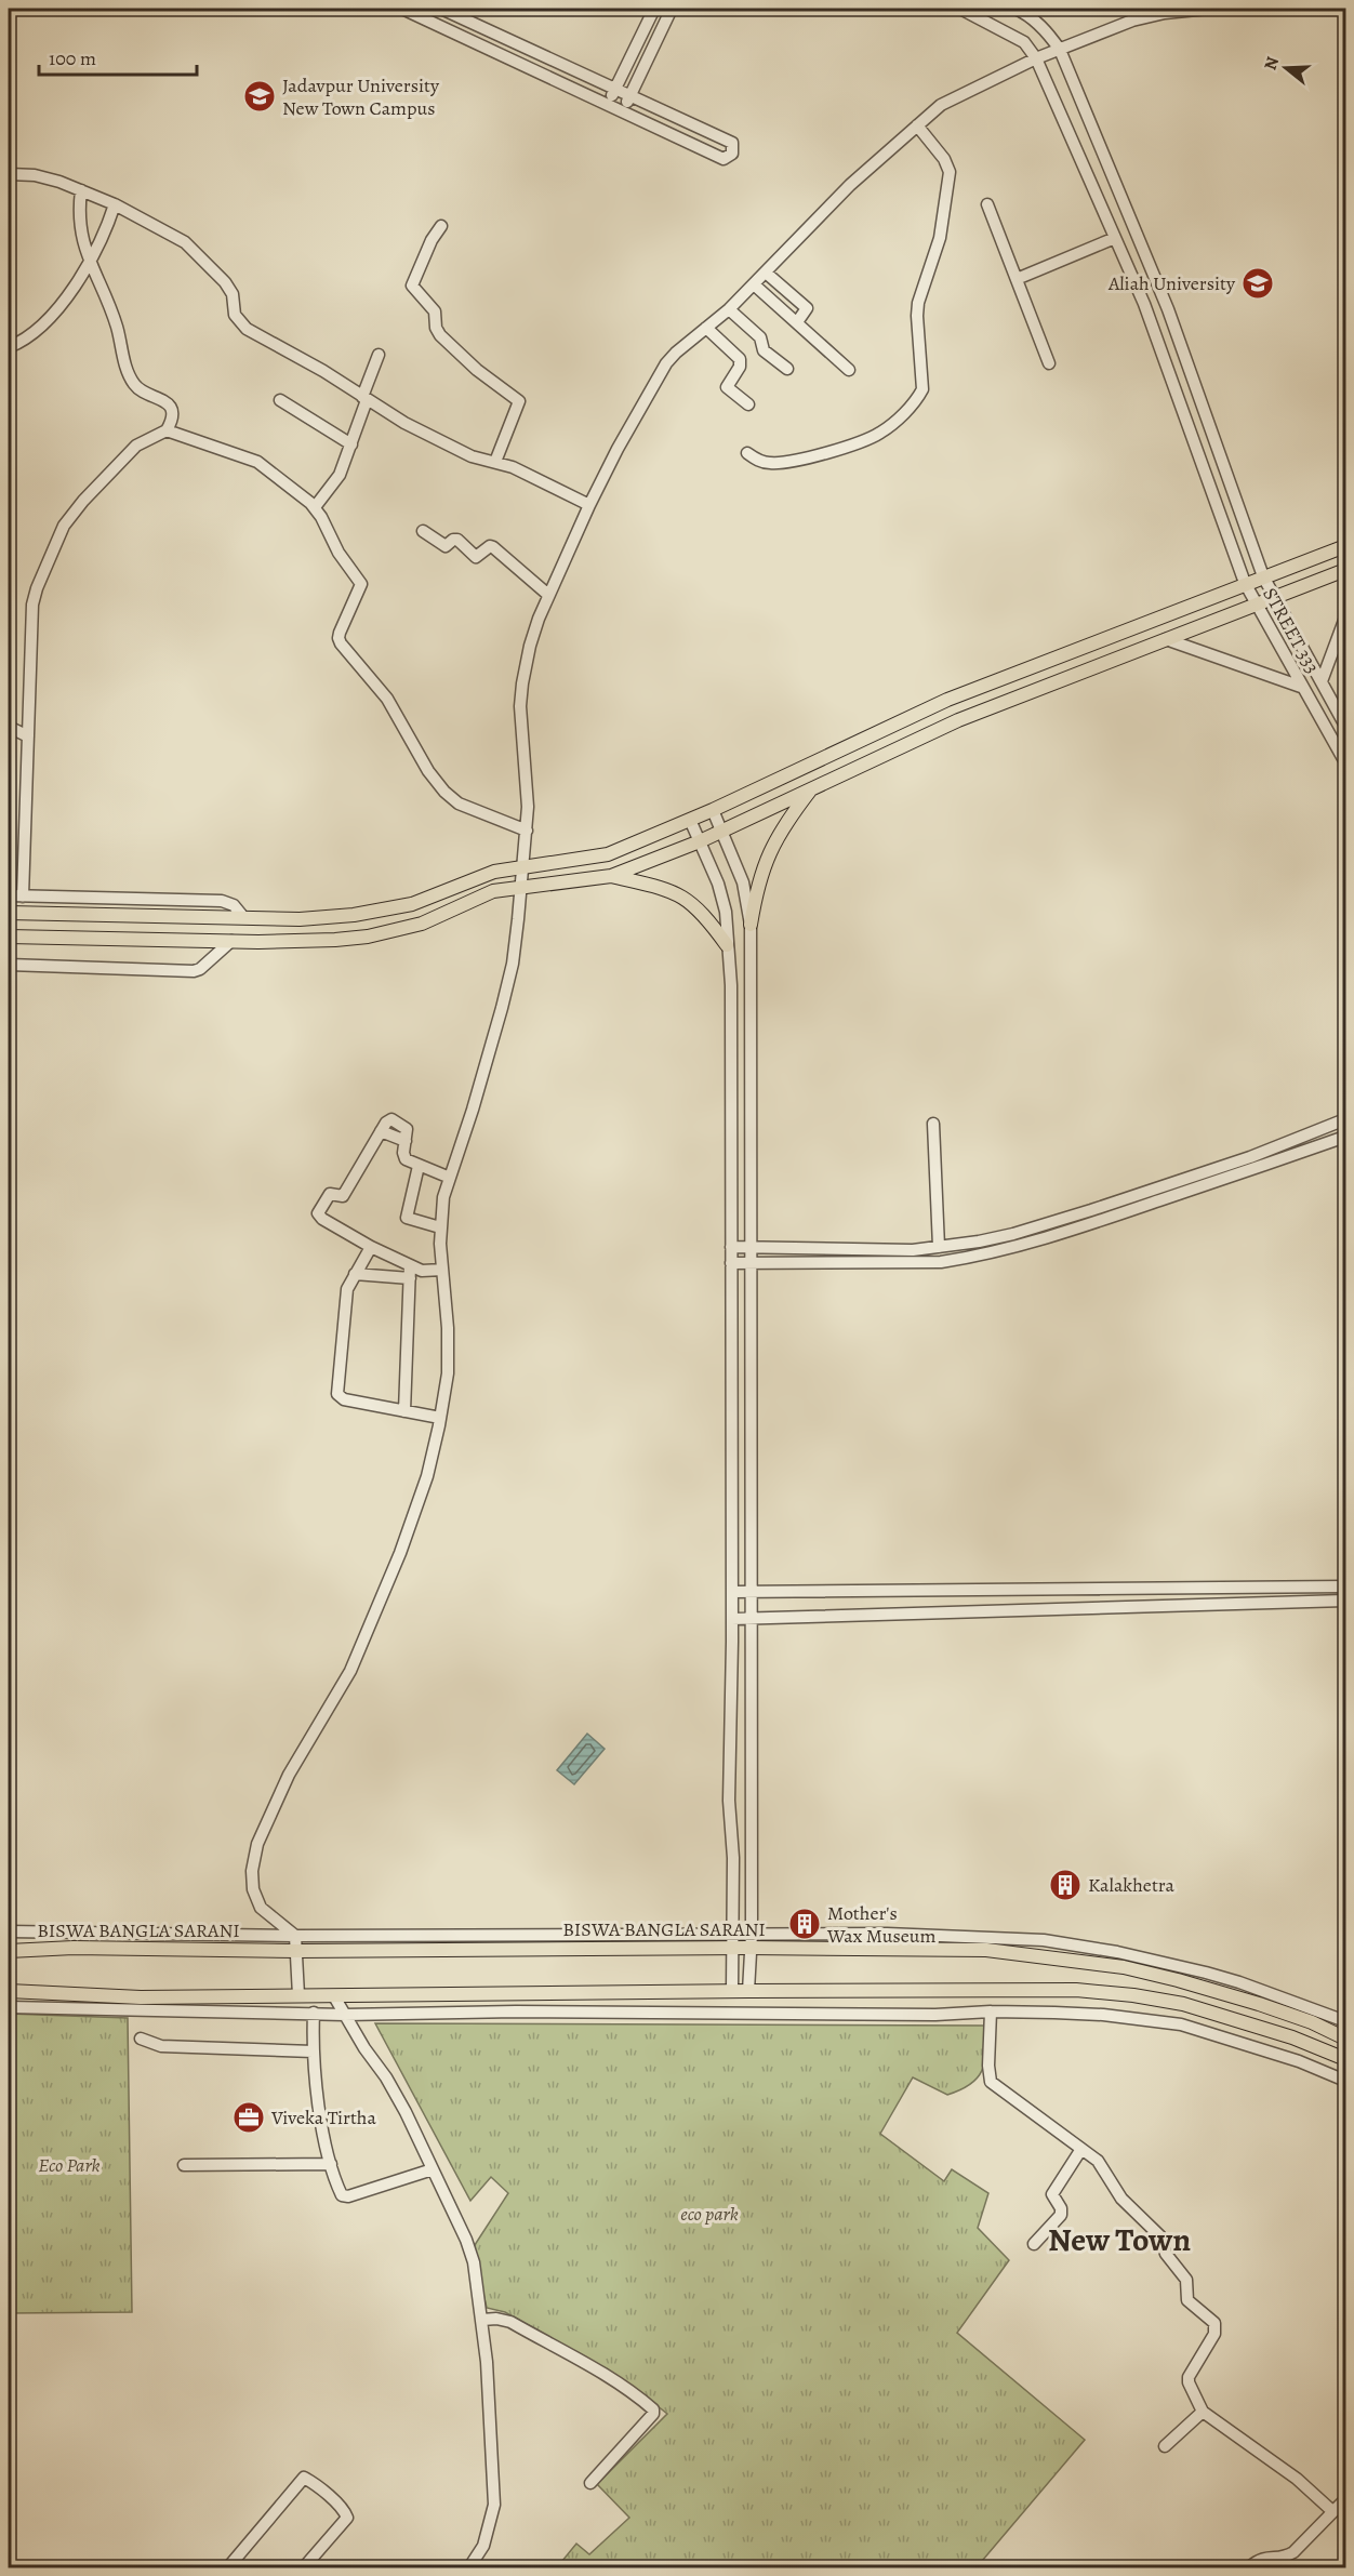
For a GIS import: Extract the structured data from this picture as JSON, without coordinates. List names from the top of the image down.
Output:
{
  "streets": {
    "main road": ["BISWA BANGLA SARANI"],
    "street": ["STREET 333"]
  },
  "districts": ["New Town"],
  "parks": ["Eco Park", "eco park"],
  "places": {
    "school or university": ["Jadavpur University New Town Campus", "Aliah University"],
    "building": ["Kalakhetra", "Mother's Wax Museum"],
    "office": ["Viveka Tirtha"]
  },
  "scale_bar": "100 m",
  "north": "left"
}
